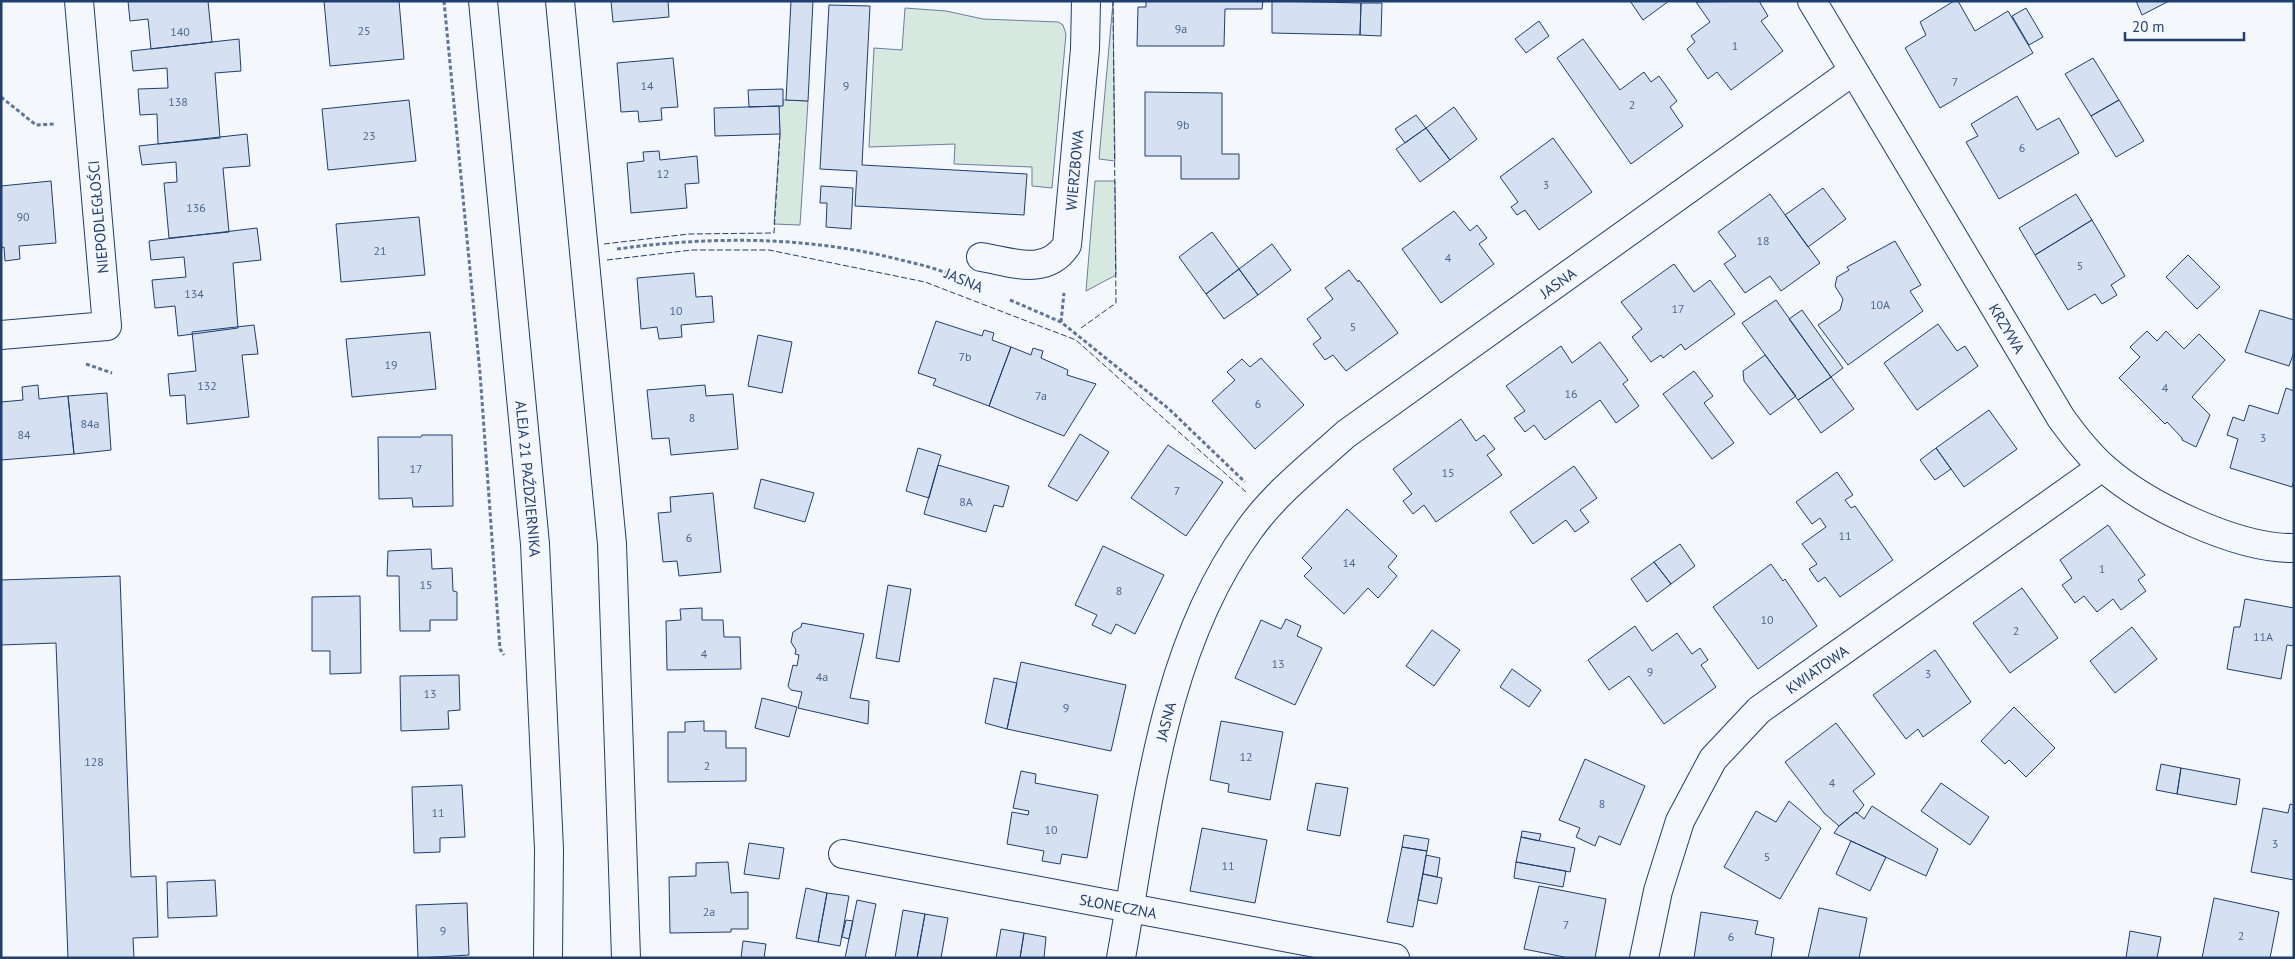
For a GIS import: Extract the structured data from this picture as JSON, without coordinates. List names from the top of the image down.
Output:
{
  "streets": {
    "street": [
      "WIERZBOWA",
      "NIEPODLEGŁOŚCI",
      "JASNA",
      "KRZYWA",
      "ALEJA 21 PAŹDZIERNIKA",
      "KWIATOWA",
      "SŁONECZNA"
    ]
  },
  "crossings": [
    ["JASNA", "KRZYWA"],
    ["JASNA", "SŁONECZNA"],
    ["KRZYWA", "KWIATOWA"]
  ],
  "house_numbers": [
    "9a",
    "25",
    "140",
    "1",
    "7",
    "14",
    "9",
    "138",
    "2",
    "9b",
    "23",
    "6",
    "12",
    "3",
    "136",
    "90",
    "18",
    "21",
    "4",
    "5",
    "134",
    "10A",
    "17",
    "10",
    "5",
    "7b",
    "19",
    "132",
    "4",
    "16",
    "7a",
    "6",
    "8",
    "84a",
    "84",
    "3",
    "17",
    "15",
    "7",
    "8A",
    "11",
    "6",
    "14",
    "1",
    "15",
    "8",
    "10",
    "2",
    "11A",
    "4",
    "13",
    "9",
    "3",
    "4a",
    "13",
    "9",
    "12",
    "128",
    "2",
    "4",
    "8",
    "11",
    "10",
    "3",
    "5",
    "11",
    "2a",
    "7",
    "9",
    "2",
    "6"
  ],
  "scale_bar": "20 m"
}
